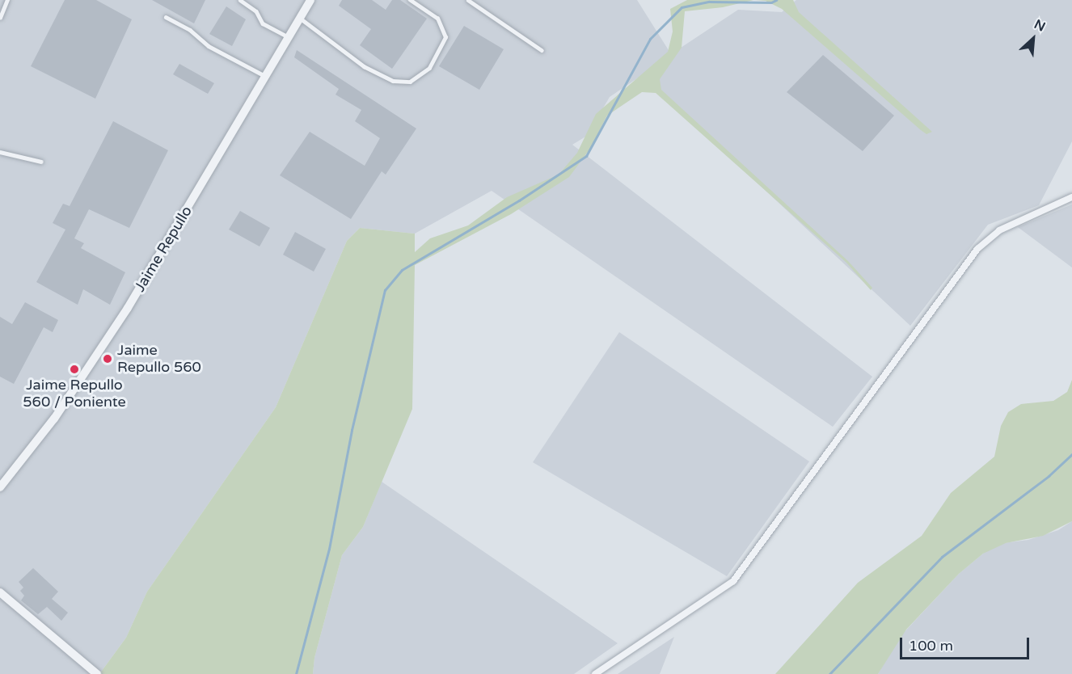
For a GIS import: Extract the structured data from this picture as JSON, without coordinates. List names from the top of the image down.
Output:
{
  "streets": {
    "street": ["Jaime Repullo"]
  },
  "places": ["Jaime Repullo 560", "Jaime Repullo 560 / Poniente"],
  "scale_bar": "100 m",
  "north": "top right"
}
